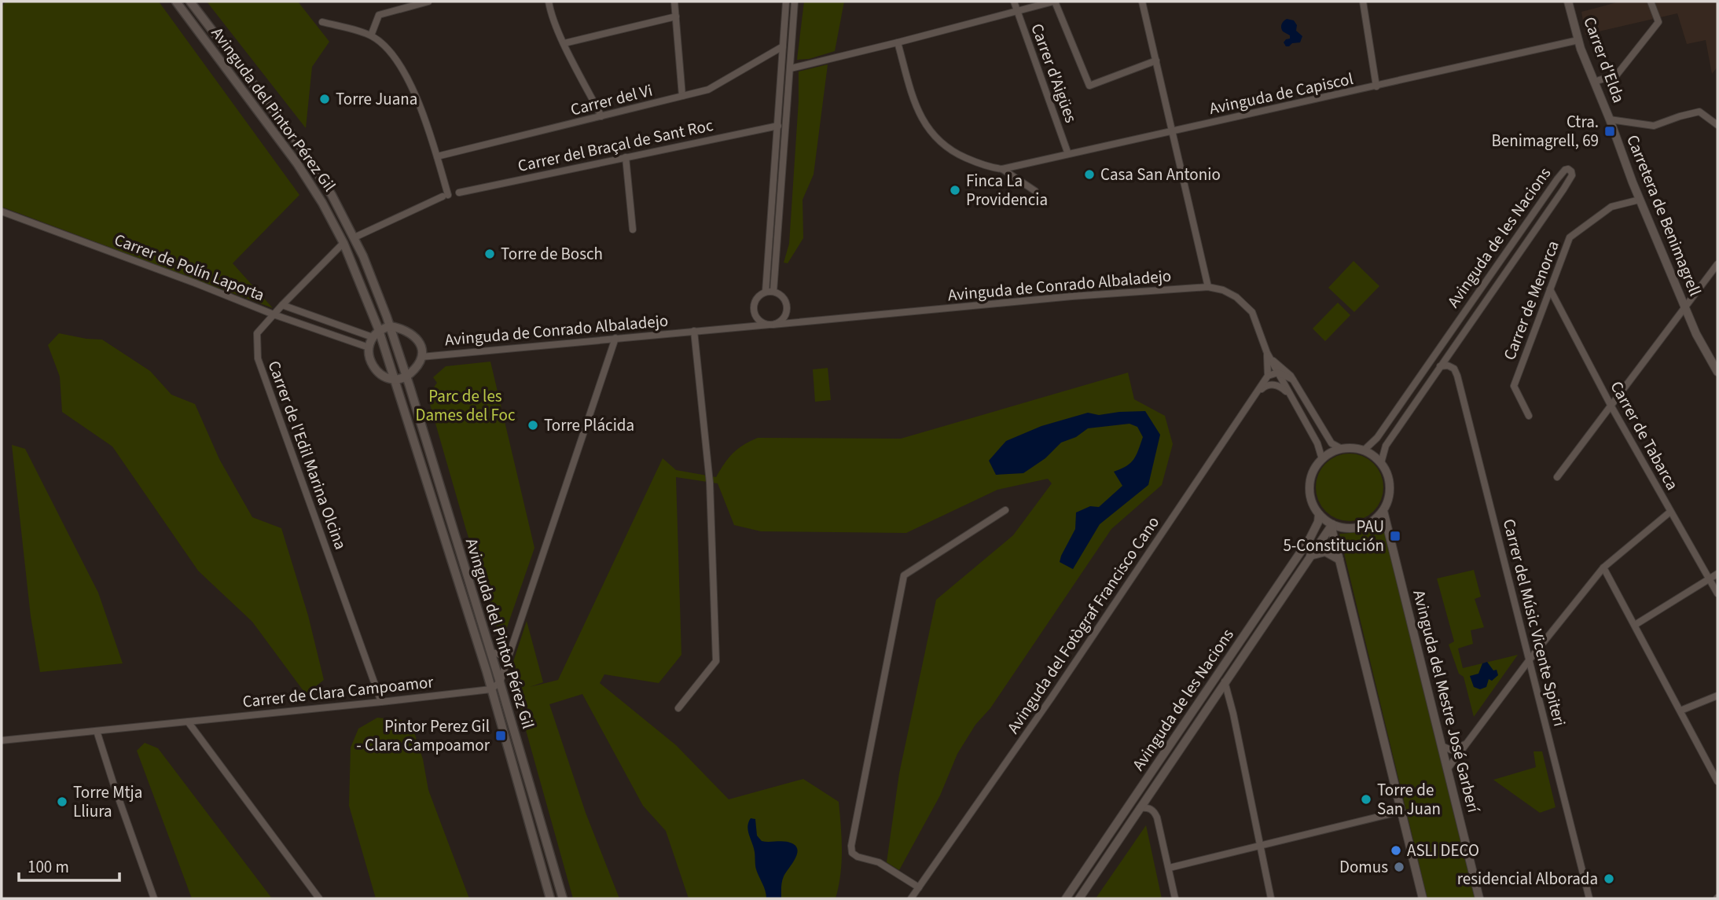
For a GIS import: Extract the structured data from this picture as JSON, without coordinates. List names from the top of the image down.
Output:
{
  "streets": {
    "main road": ["Avinguda del Pintor Pérez Gil"],
    "street": [
      "Carrer d'Elda",
      "Carrer d'Aigües",
      "Avinguda de Capiscol",
      "Carrer del Vi",
      "Carrer del Braçal de Sant Roc",
      "Carretera de Benimagrell",
      "Avinguda de les Nacions",
      "Carrer de Polín Laporta",
      "Avinguda de Conrado Albaladejo",
      "Carrer de Menorca",
      "Carrer de Tabarca",
      "Carrer de l'Edil Marina Olcina",
      "Carrer del Músic Vicente Spiteri",
      "Avinguda del Fotògraf Francisco Cano",
      "Carrer de Clara Campoamor",
      "Avinguda del Mestre José Garberí"
    ]
  },
  "crossings": [
    ["Carrer d'Elda", "Avinguda de Capiscol"],
    ["Carrer d'Elda", "Carretera de Benimagrell"],
    ["Carrer d'Aigües", "Avinguda de Capiscol"],
    ["Avinguda del Pintor Pérez Gil", "Carrer de l'Edil Marina Olcina"],
    ["Avinguda del Pintor Pérez Gil", "Carrer de Clara Campoamor"],
    ["Carretera de Benimagrell", "Carrer de Menorca"],
    ["Avinguda de les Nacions", "Carrer del Músic Vicente Spiteri"],
    ["Avinguda de les Nacions", "Avinguda del Mestre José Garberí"],
    ["Carrer de Polín Laporta", "Carrer de l'Edil Marina Olcina"],
    ["Carrer de Menorca", "Carrer de Tabarca"],
    ["Carrer de l'Edil Marina Olcina", "Carrer de Clara Campoamor"]
  ],
  "parks": ["Parc de les Dames del Foc"],
  "places": {
    "other": [
      "Torre Juana",
      "Casa San Antonio",
      "Finca La Providencia",
      "Torre de Bosch",
      "Torre Plácida",
      "Torre de San Juan",
      "Torre Mtja Lliura",
      "ASLI DECO",
      "Domus",
      "residencial Alborada"
    ],
    "transit": ["Ctra. Benimagrell, 69", "PAU 5-Constitución", "Pintor Perez Gil - Clara Campoamor"]
  },
  "scale_bar": "100 m"
}
